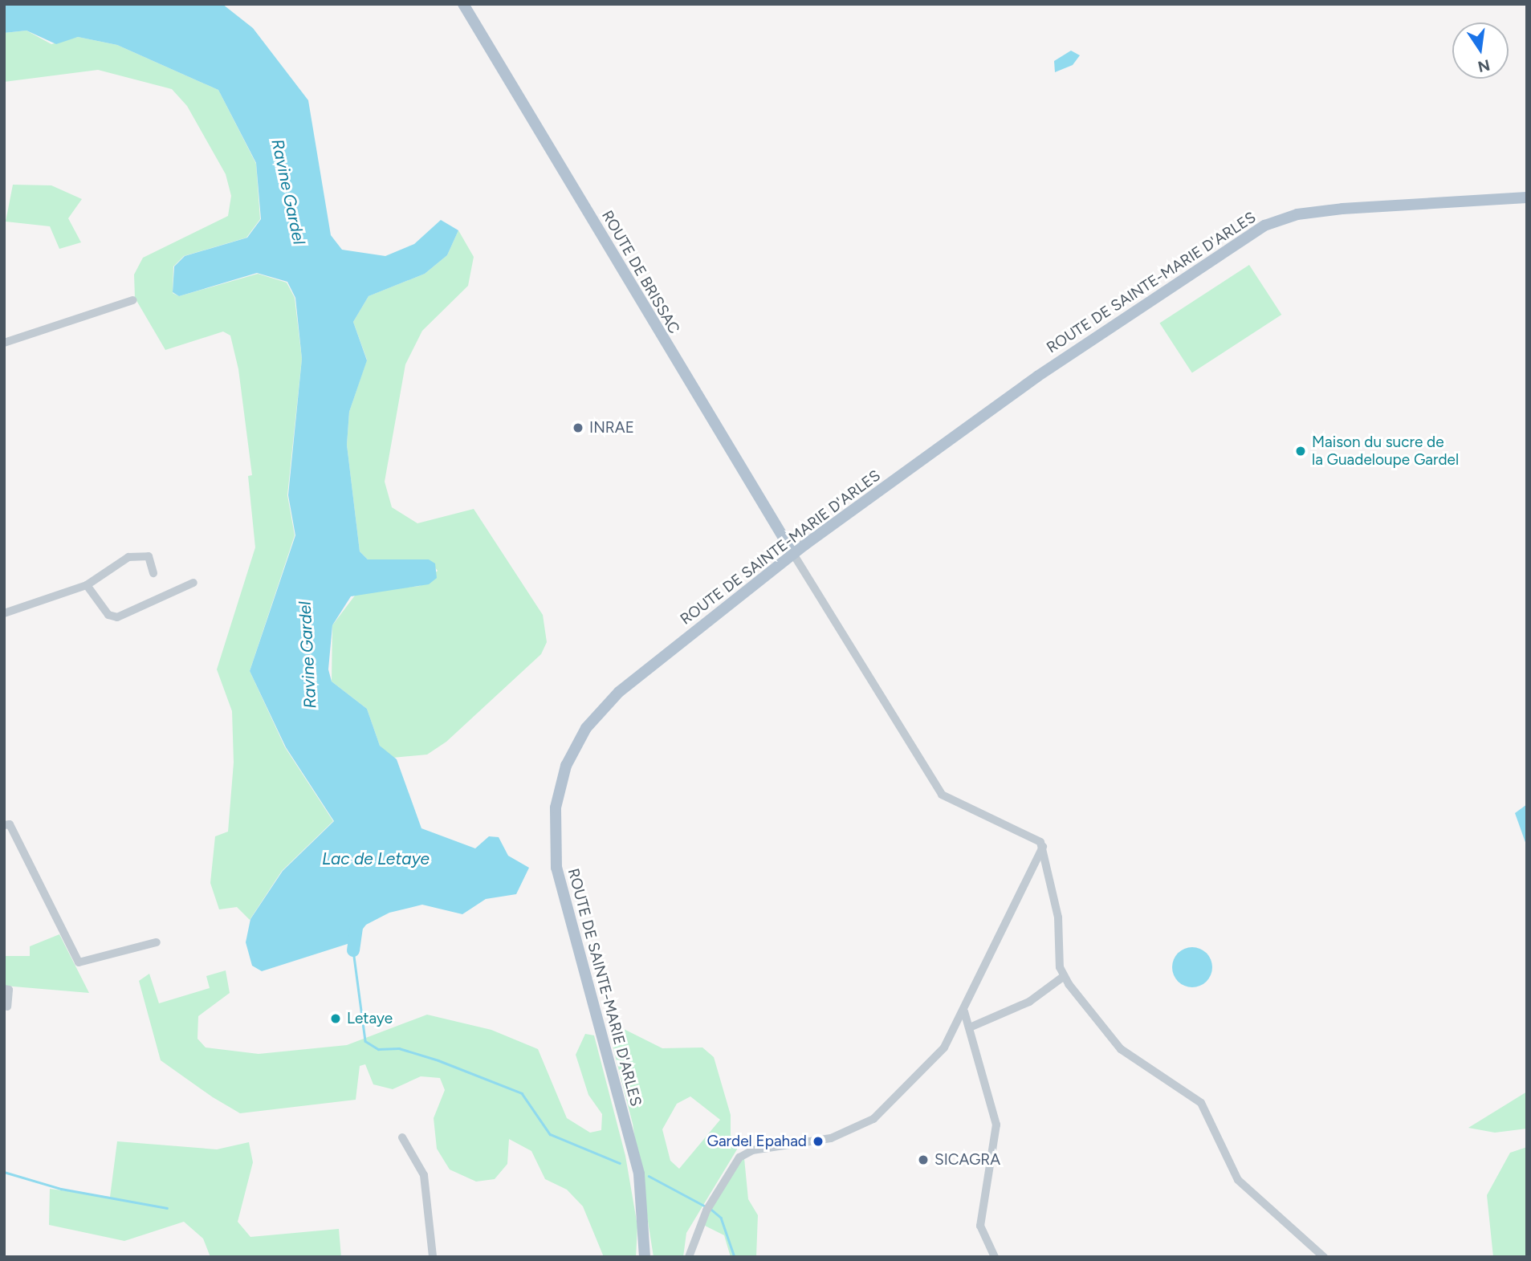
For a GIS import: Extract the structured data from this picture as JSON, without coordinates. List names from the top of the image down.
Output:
{
  "streets": {
    "main road": ["ROUTE DE BRISSAC", "ROUTE DE SAINTE-MARIE D'ARLES"]
  },
  "crossings": [
    ["ROUTE DE BRISSAC", "ROUTE DE SAINTE-MARIE D'ARLES"]
  ],
  "water": ["Ravine Gardel", "Lac de Letaye"],
  "places": [
    "INRAE",
    "Maison du sucre de la Guadeloupe Gardel",
    "Letaye",
    "Gardel Epahad",
    "SICAGRA"
  ],
  "north": "bottom"
}
